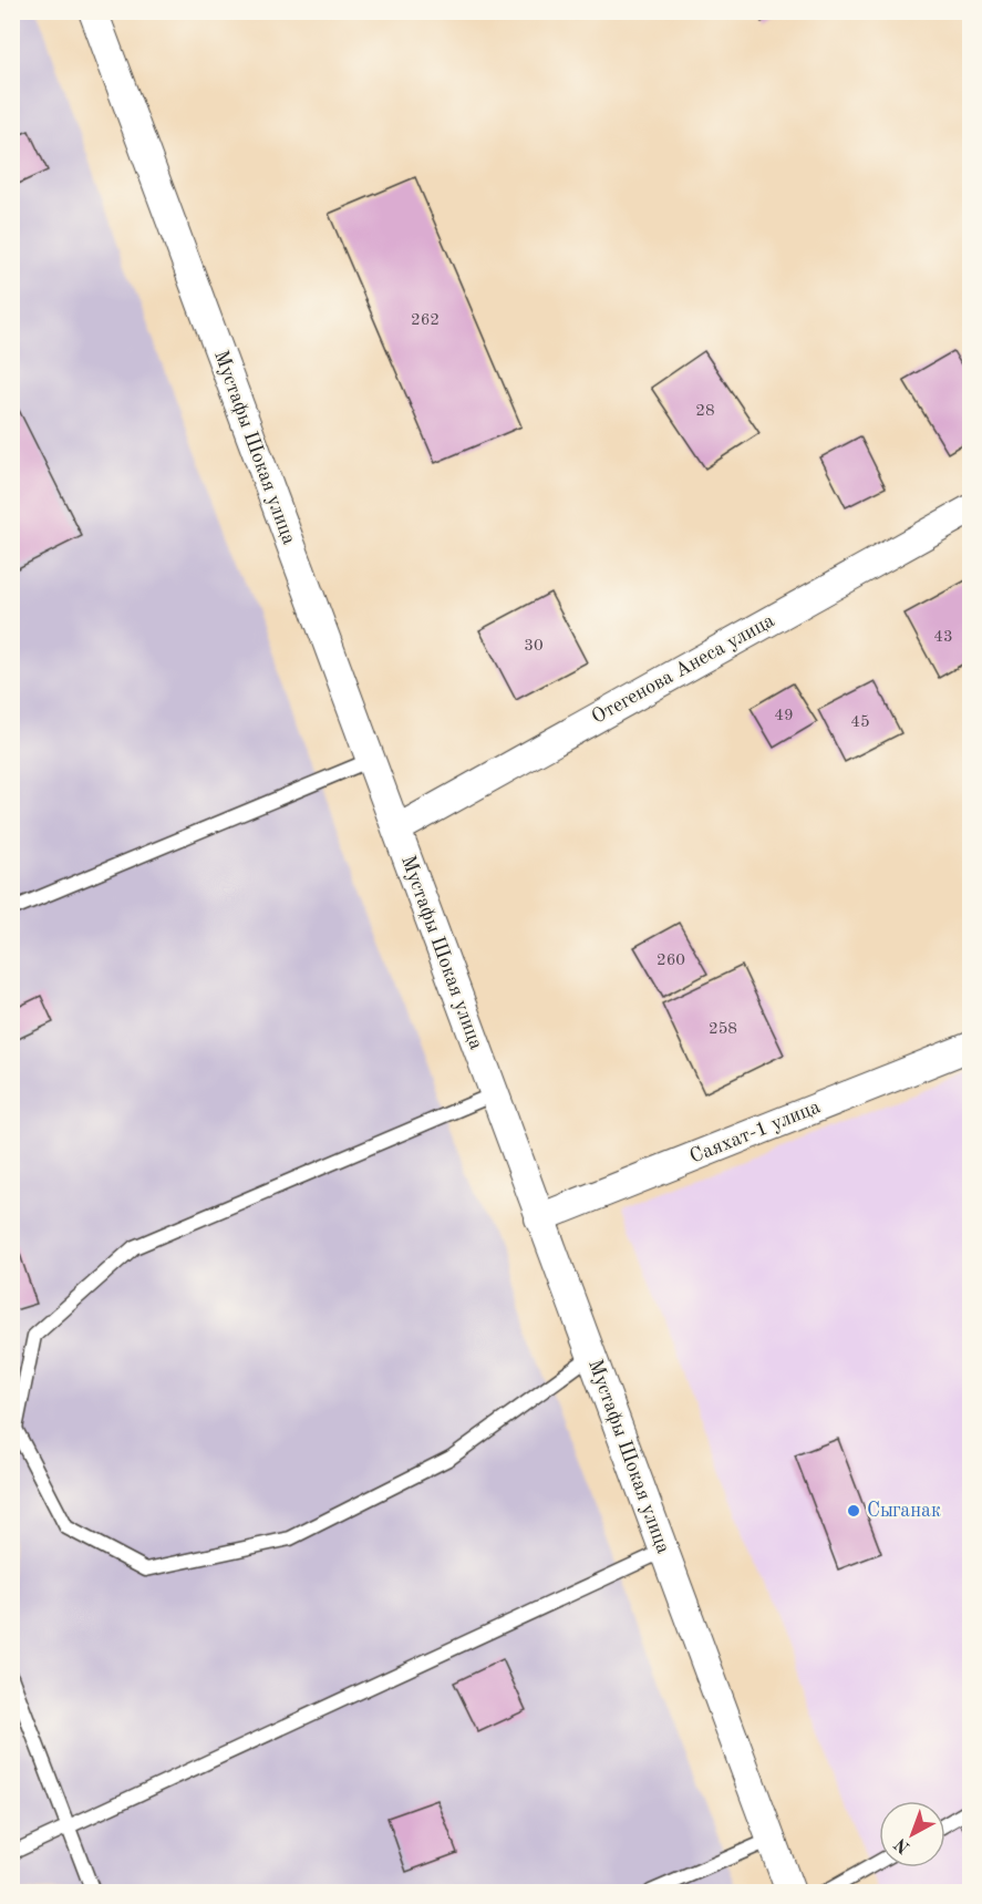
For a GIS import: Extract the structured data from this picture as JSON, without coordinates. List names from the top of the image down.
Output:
{
  "streets": {
    "street": ["Мустафы Шокая улица", "Отегенова Анеса улица", "Саяхат-1 улица"]
  },
  "crossings": [
    ["Мустафы Шокая улица", "Отегенова Анеса улица"],
    ["Мустафы Шокая улица", "Саяхат-1 улица"]
  ],
  "places": ["Сыганак"],
  "house_numbers": [
    "262",
    "28",
    "43",
    "30",
    "49",
    "45",
    "260",
    "258"
  ],
  "north": "bottom left"
}
